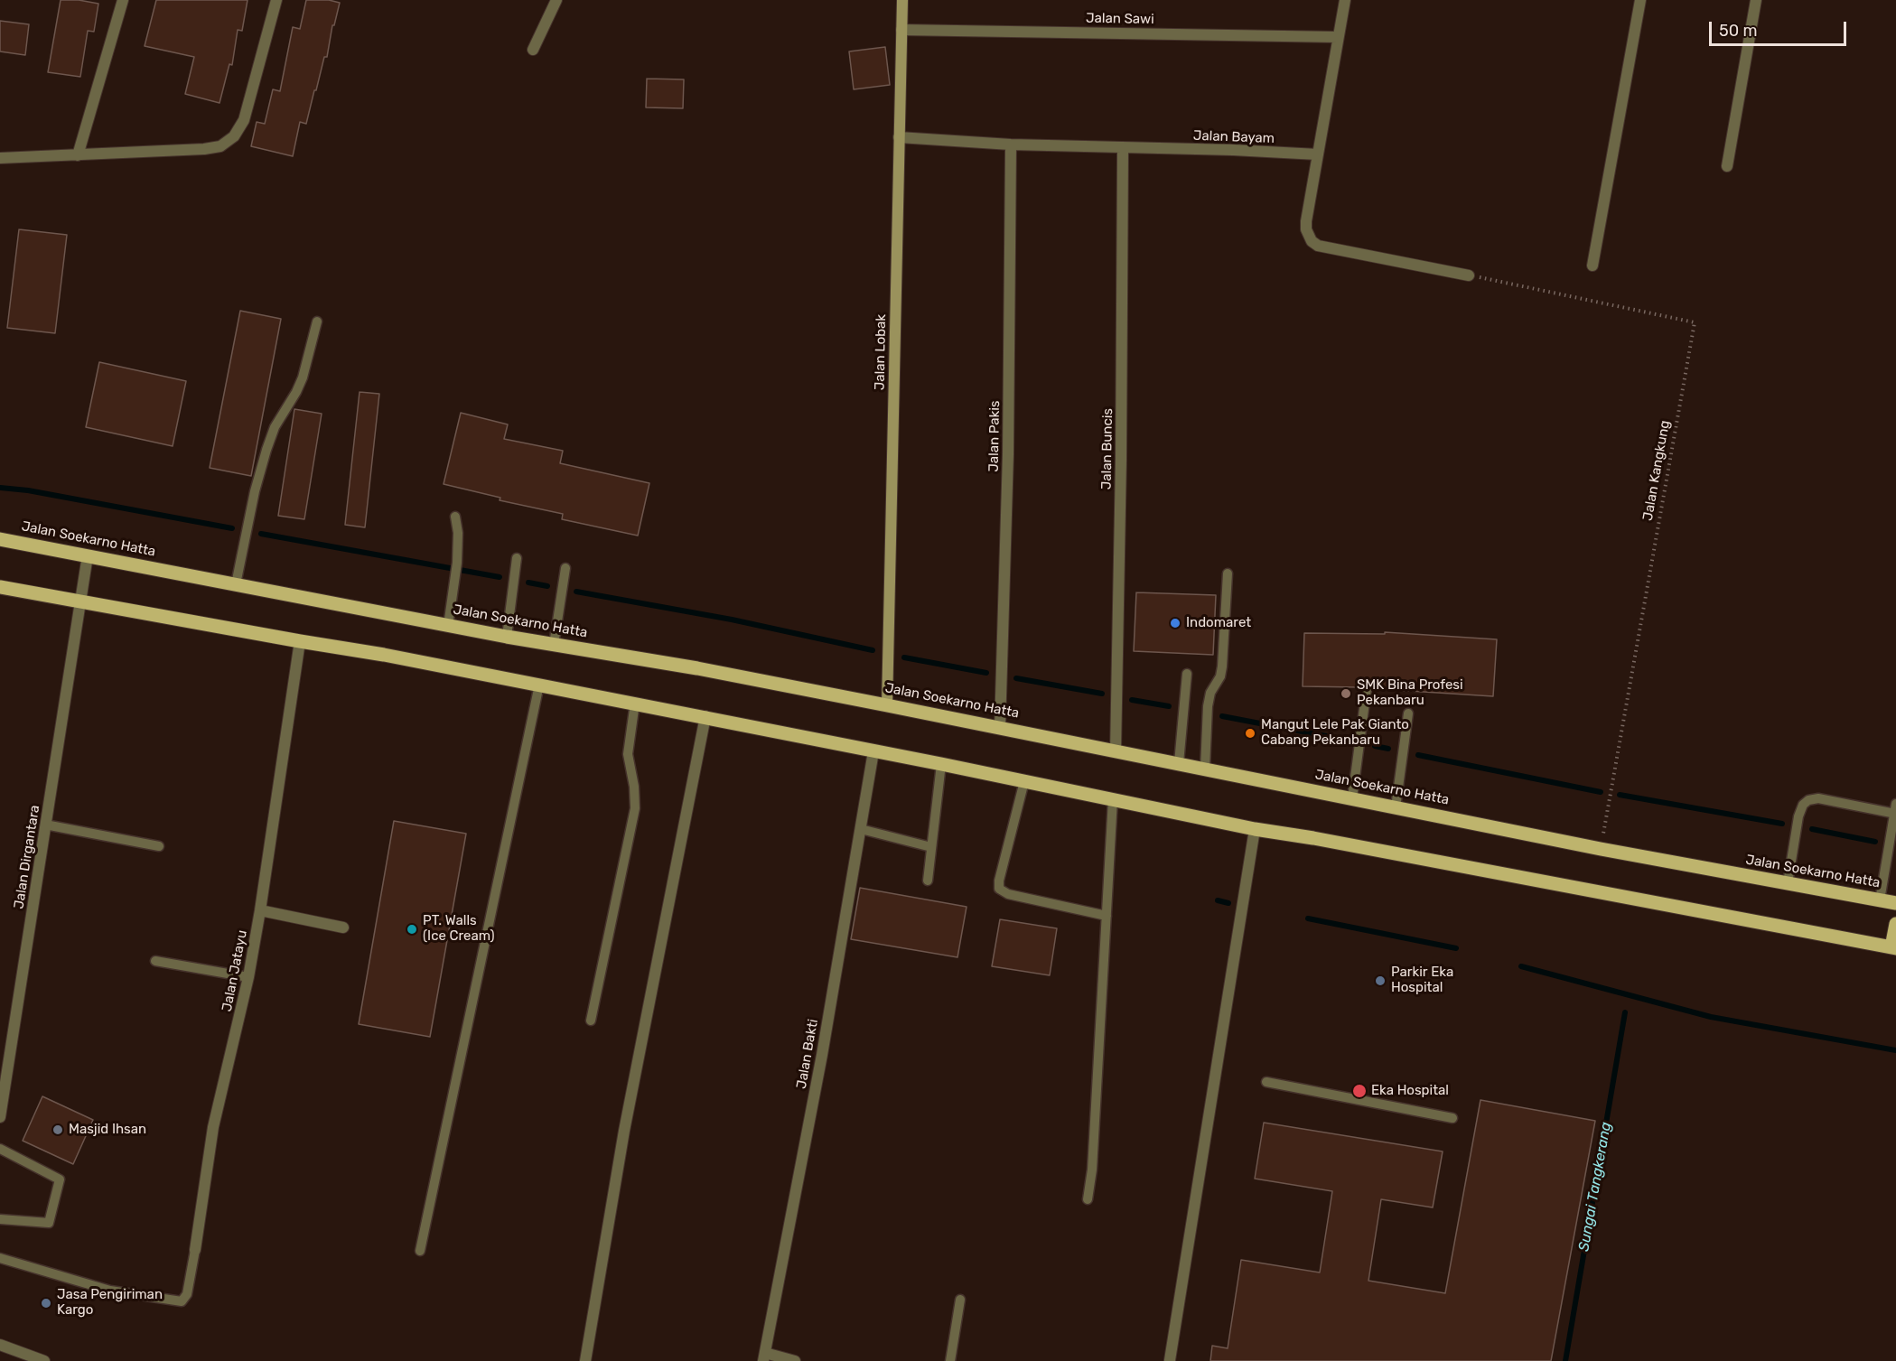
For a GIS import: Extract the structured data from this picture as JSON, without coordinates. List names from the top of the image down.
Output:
{
  "streets": {
    "main road": ["Jalan Lobak", "Jalan Soekarno Hatta"],
    "street": [
      "Jalan Sawi",
      "Jalan Bayam",
      "Jalan Pakis",
      "Jalan Buncis",
      "Jalan Dirgantara",
      "Jalan Jatayu",
      "Jalan Bakti"
    ],
    "path": ["Jalan Kangkung"]
  },
  "crossings": [
    ["Jalan Sawi", "Jalan Lobak"],
    ["Jalan Bayam", "Jalan Lobak"],
    ["Jalan Bayam", "Jalan Pakis"],
    ["Jalan Bayam", "Jalan Buncis"],
    ["Jalan Lobak", "Jalan Soekarno Hatta"],
    ["Jalan Pakis", "Jalan Soekarno Hatta"],
    ["Jalan Buncis", "Jalan Soekarno Hatta"],
    ["Jalan Kangkung", "Jalan Soekarno Hatta"],
    ["Jalan Soekarno Hatta", "Jalan Dirgantara"]
  ],
  "water": ["Sungai Tangkerang"],
  "places": [
    "Indomaret",
    "SMK Bina Profesi Pekanbaru",
    "Mangut Lele Pak Gianto Cabang Pekanbaru",
    "PT. Walls (Ice Cream)",
    "Parkir Eka Hospital",
    "Eka Hospital",
    "Masjid Ihsan",
    "Jasa Pengiriman Kargo"
  ],
  "scale_bar": "50 m"
}
